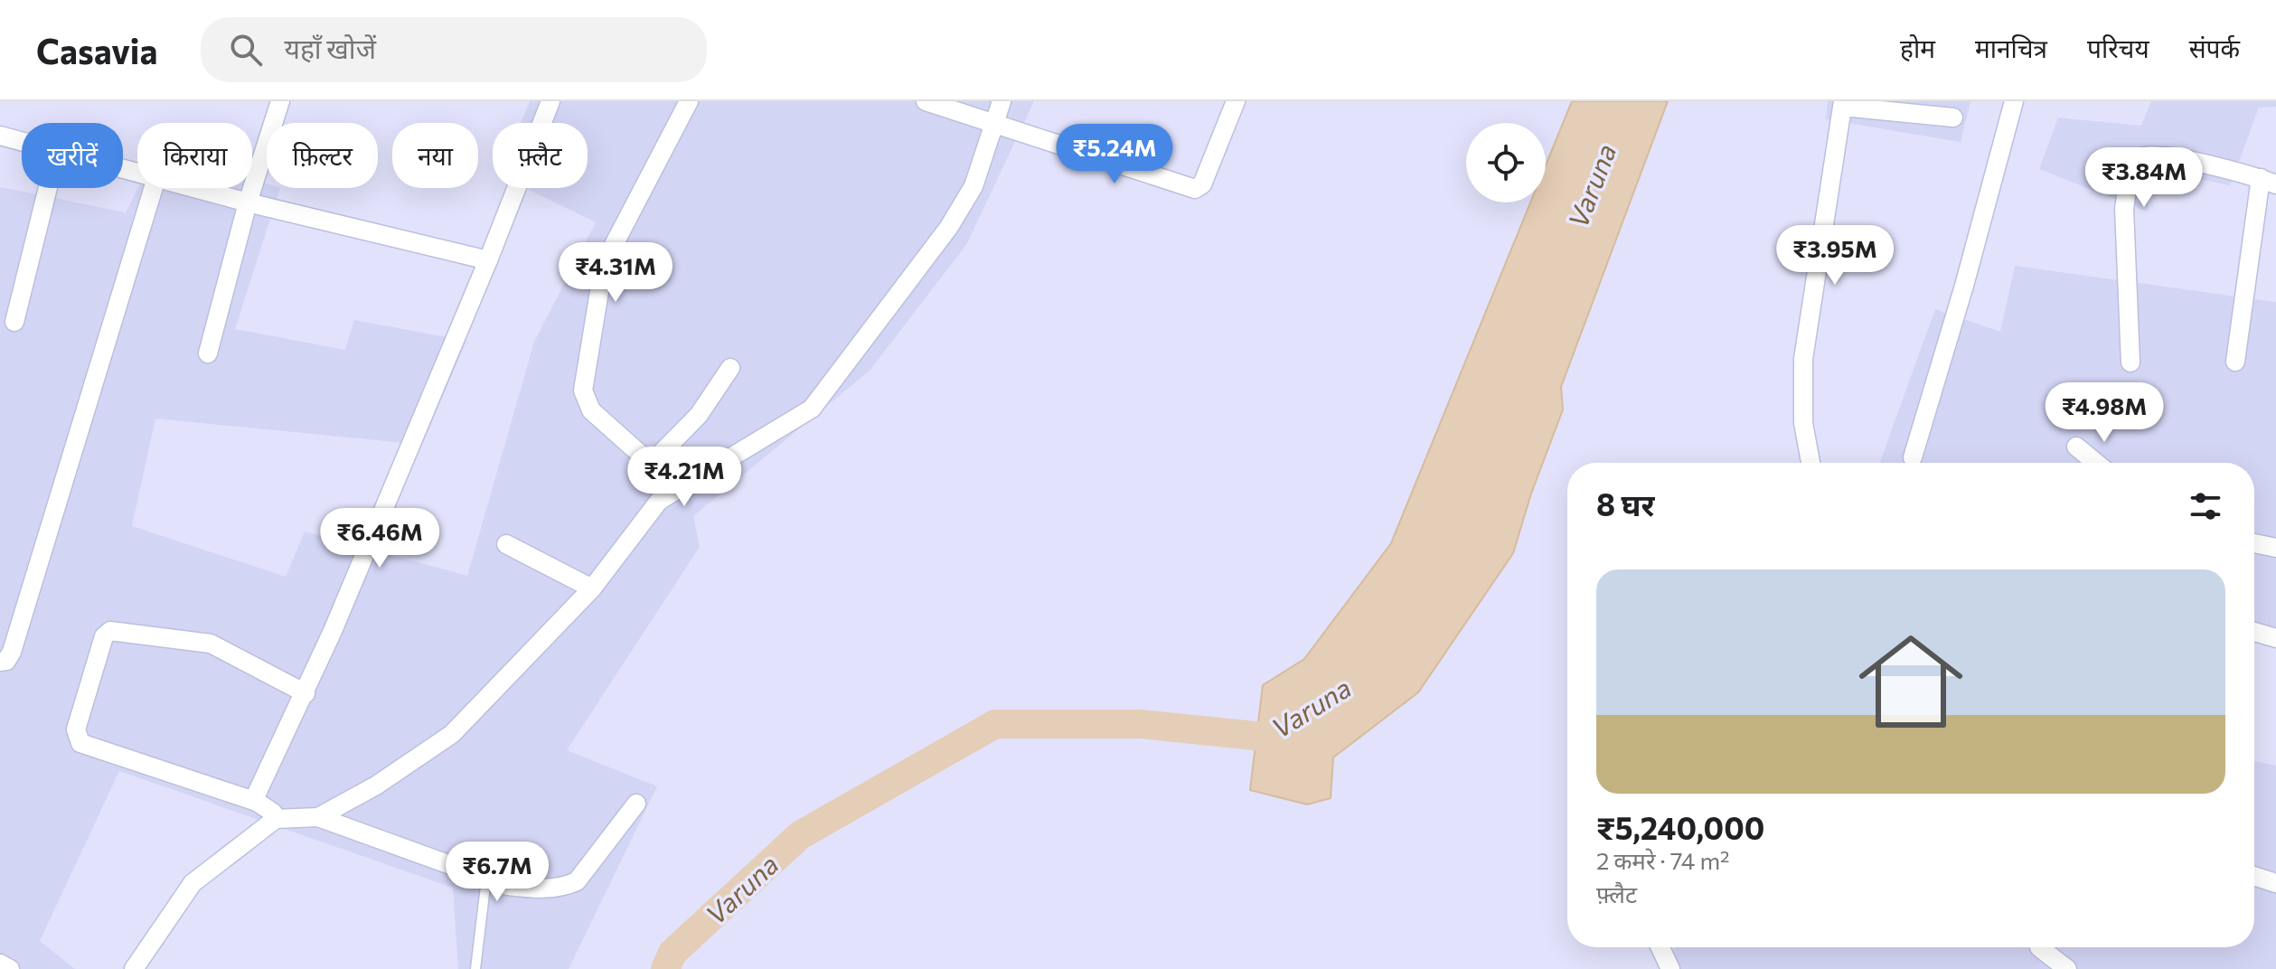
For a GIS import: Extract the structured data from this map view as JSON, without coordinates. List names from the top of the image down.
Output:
{
  "water": ["Varuna"],
  "page": {
    "header": "Casavia",
    "search": "यहाँ खोजें",
    "nav": [
      "होम",
      "मानचित्र",
      "परिचय",
      "संपर्क"
    ],
    "chip": [
      "खरीदें",
      "किराया",
      "फ़िल्टर",
      "नया",
      "फ़्लैट"
    ],
    "price": [
      "₹5.24M",
      "₹3.84M",
      "₹3.95M",
      "₹4.31M",
      "₹4.98M",
      "₹4.21M",
      "₹6.46M",
      "₹6.7M"
    ],
    "heading": "8 घर",
    "list": [
      {
        "name": "₹5,240,000",
        "note": "2 कमरे · 74 m² · फ़्लैट"
      }
    ]
  }
}
